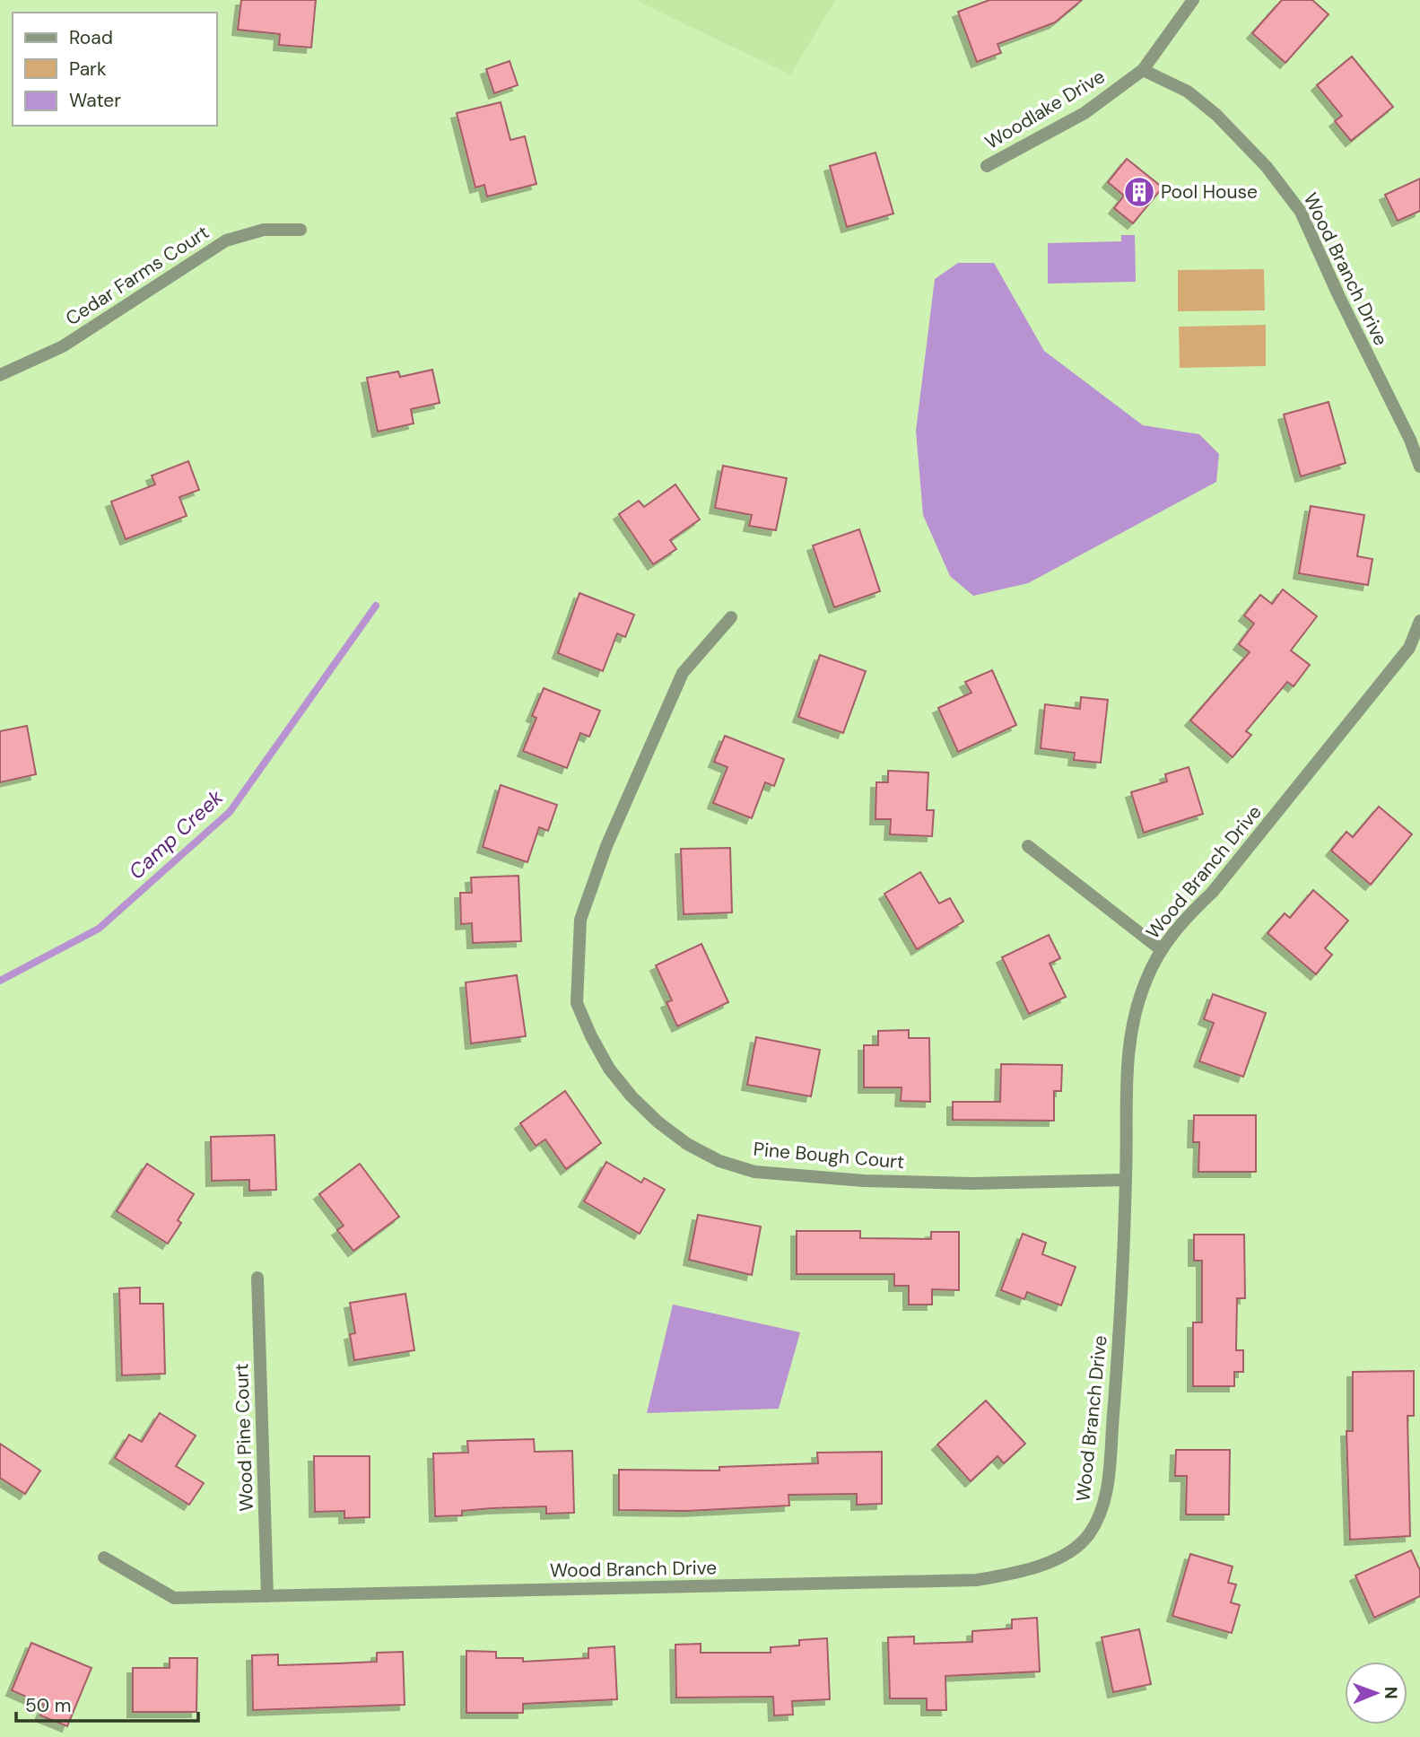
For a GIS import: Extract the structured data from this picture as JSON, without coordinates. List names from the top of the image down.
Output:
{
  "streets": {
    "street": [
      "Woodlake Drive",
      "Wood Branch Drive",
      "Cedar Farms Court",
      "Pine Bough Court",
      "Wood Pine Court"
    ]
  },
  "crossings": [
    ["Woodlake Drive", "Wood Branch Drive"],
    ["Wood Branch Drive", "Pine Bough Court"],
    ["Wood Branch Drive", "Wood Pine Court"]
  ],
  "water": ["Camp Creek"],
  "places": {
    "building": ["Pool House"]
  },
  "legend": ["Road", "Park", "Water"],
  "scale_bar": "50 m",
  "north": "right"
}
